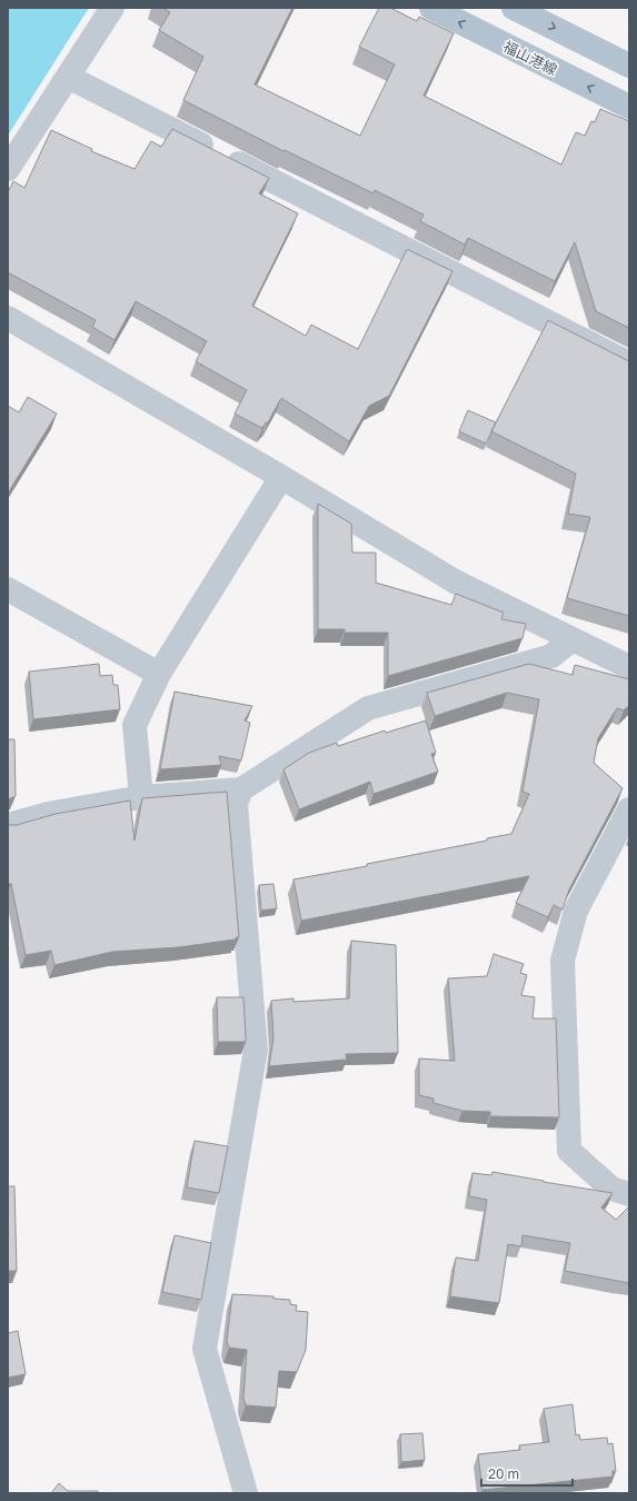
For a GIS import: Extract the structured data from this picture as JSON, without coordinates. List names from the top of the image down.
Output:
{
  "streets": {
    "main road": ["福山港線"]
  },
  "scale_bar": "20 m"
}
